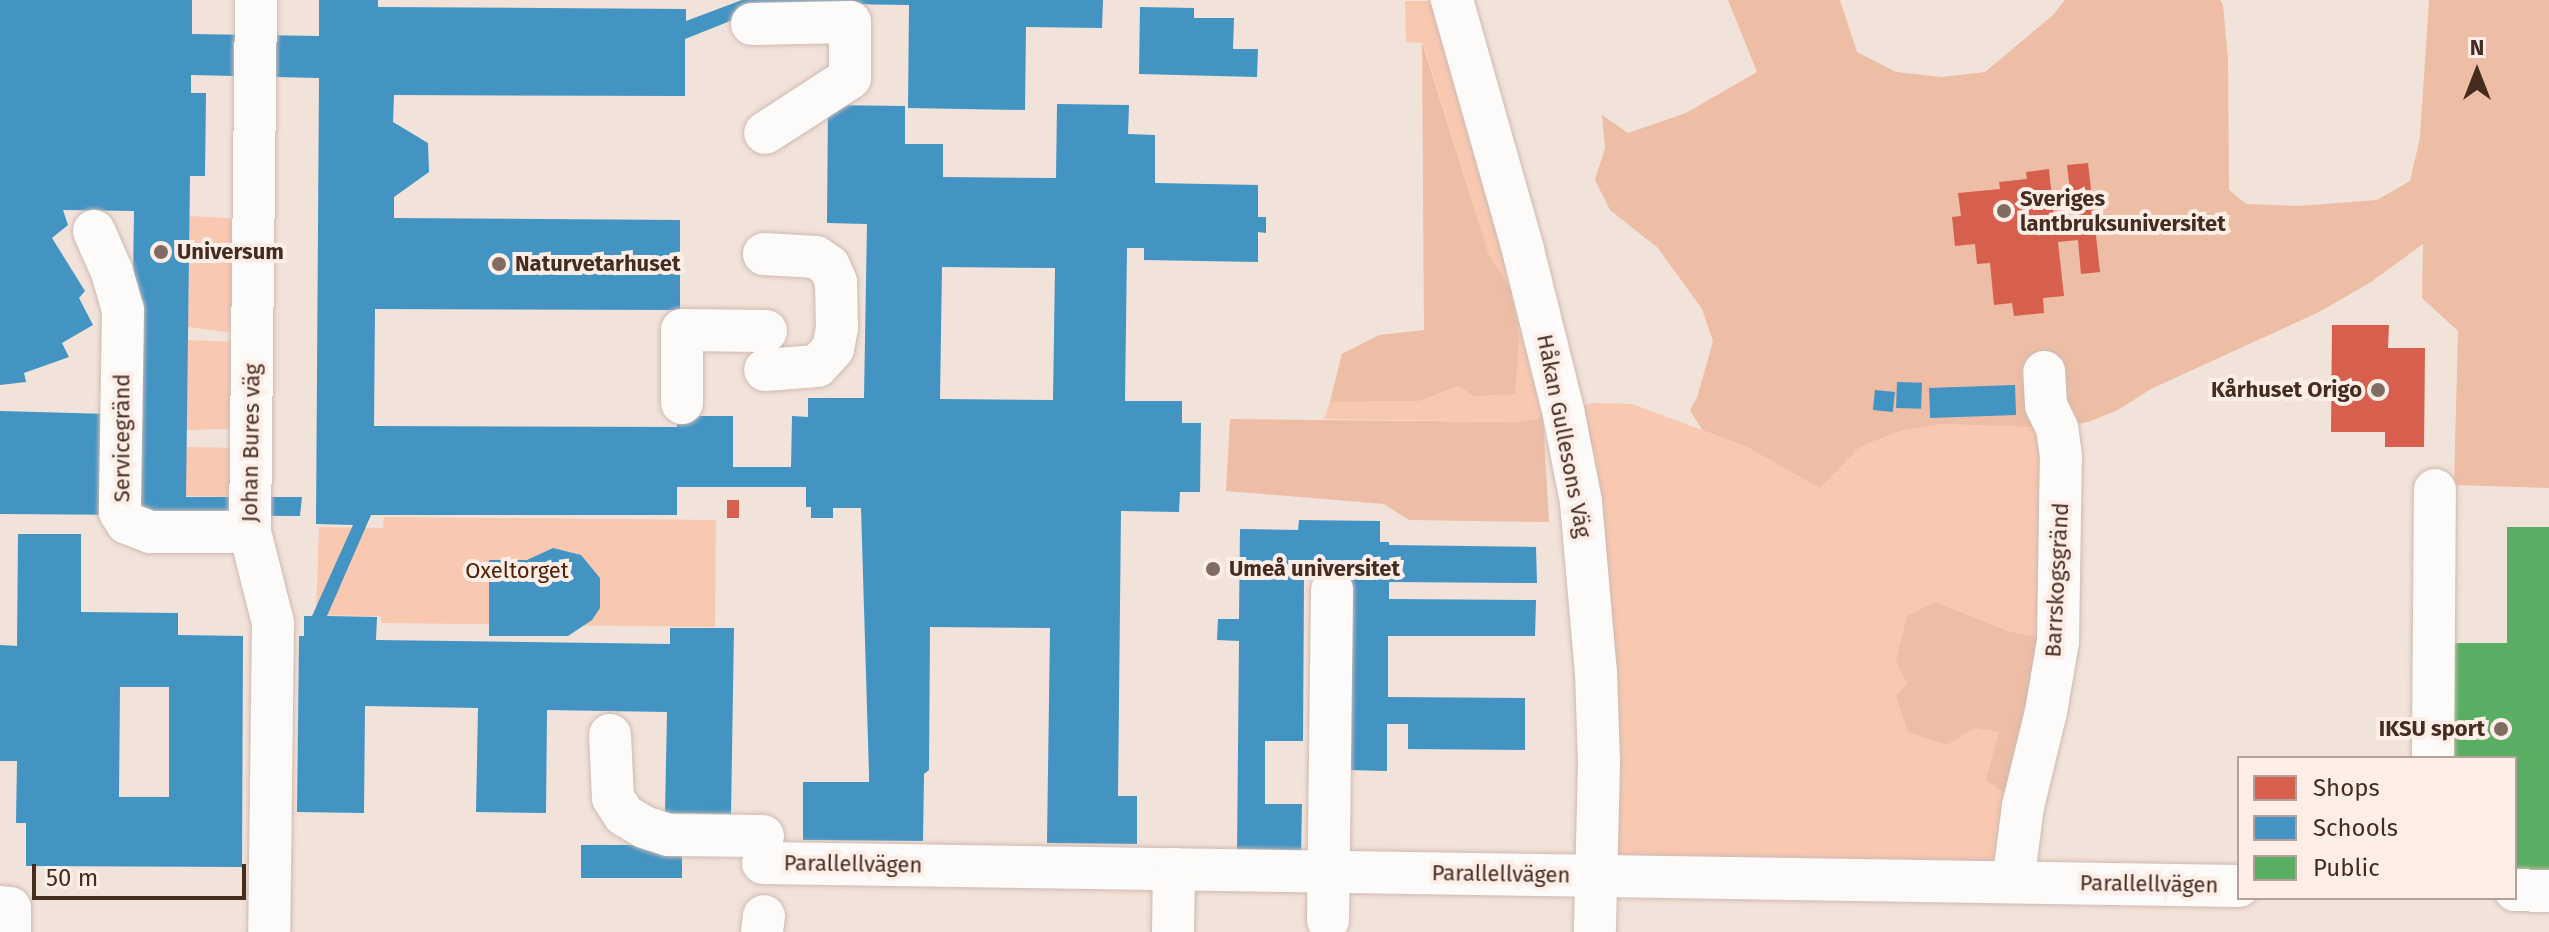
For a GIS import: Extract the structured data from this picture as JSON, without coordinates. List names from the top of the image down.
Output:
{
  "streets": {
    "lane": [
      "Håkan Gullesons Väg",
      "Servicegränd",
      "Johan Bures väg",
      "Barrskogsgränd",
      "Parallellvägen"
    ]
  },
  "crossings": [
    ["Håkan Gullesons Väg", "Parallellvägen"],
    ["Servicegränd", "Johan Bures väg"],
    ["Barrskogsgränd", "Parallellvägen"]
  ],
  "parks": ["Oxeltorget"],
  "places": [
    "Sveriges lantbruksuniversitet",
    "Universum",
    "Naturvetarhuset",
    "Kårhuset Origo",
    "Umeå universitet",
    "IKSU sport"
  ],
  "legend": ["Shops", "Schools", "Public"],
  "scale_bar": "50 m",
  "north": "top"
}
